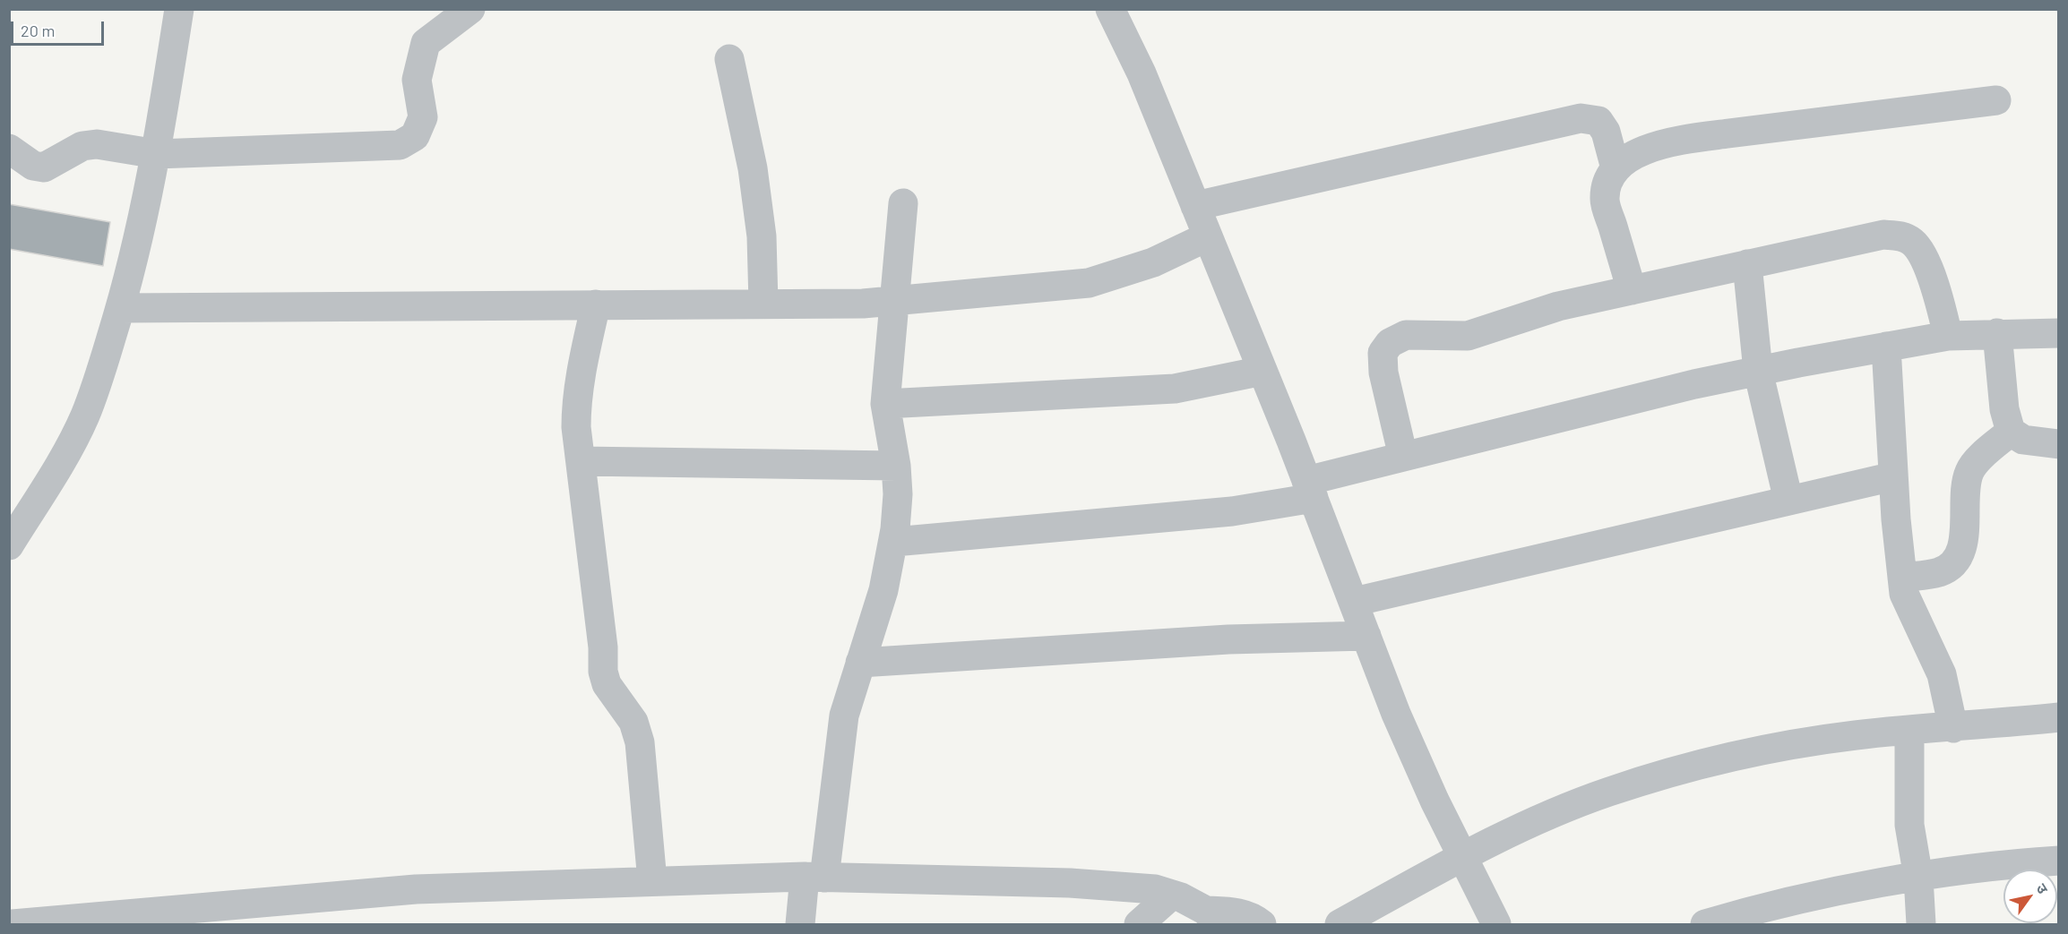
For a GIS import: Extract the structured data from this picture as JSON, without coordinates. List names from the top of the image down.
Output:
{
  "scale_bar": "20 m",
  "north": "top right"
}
